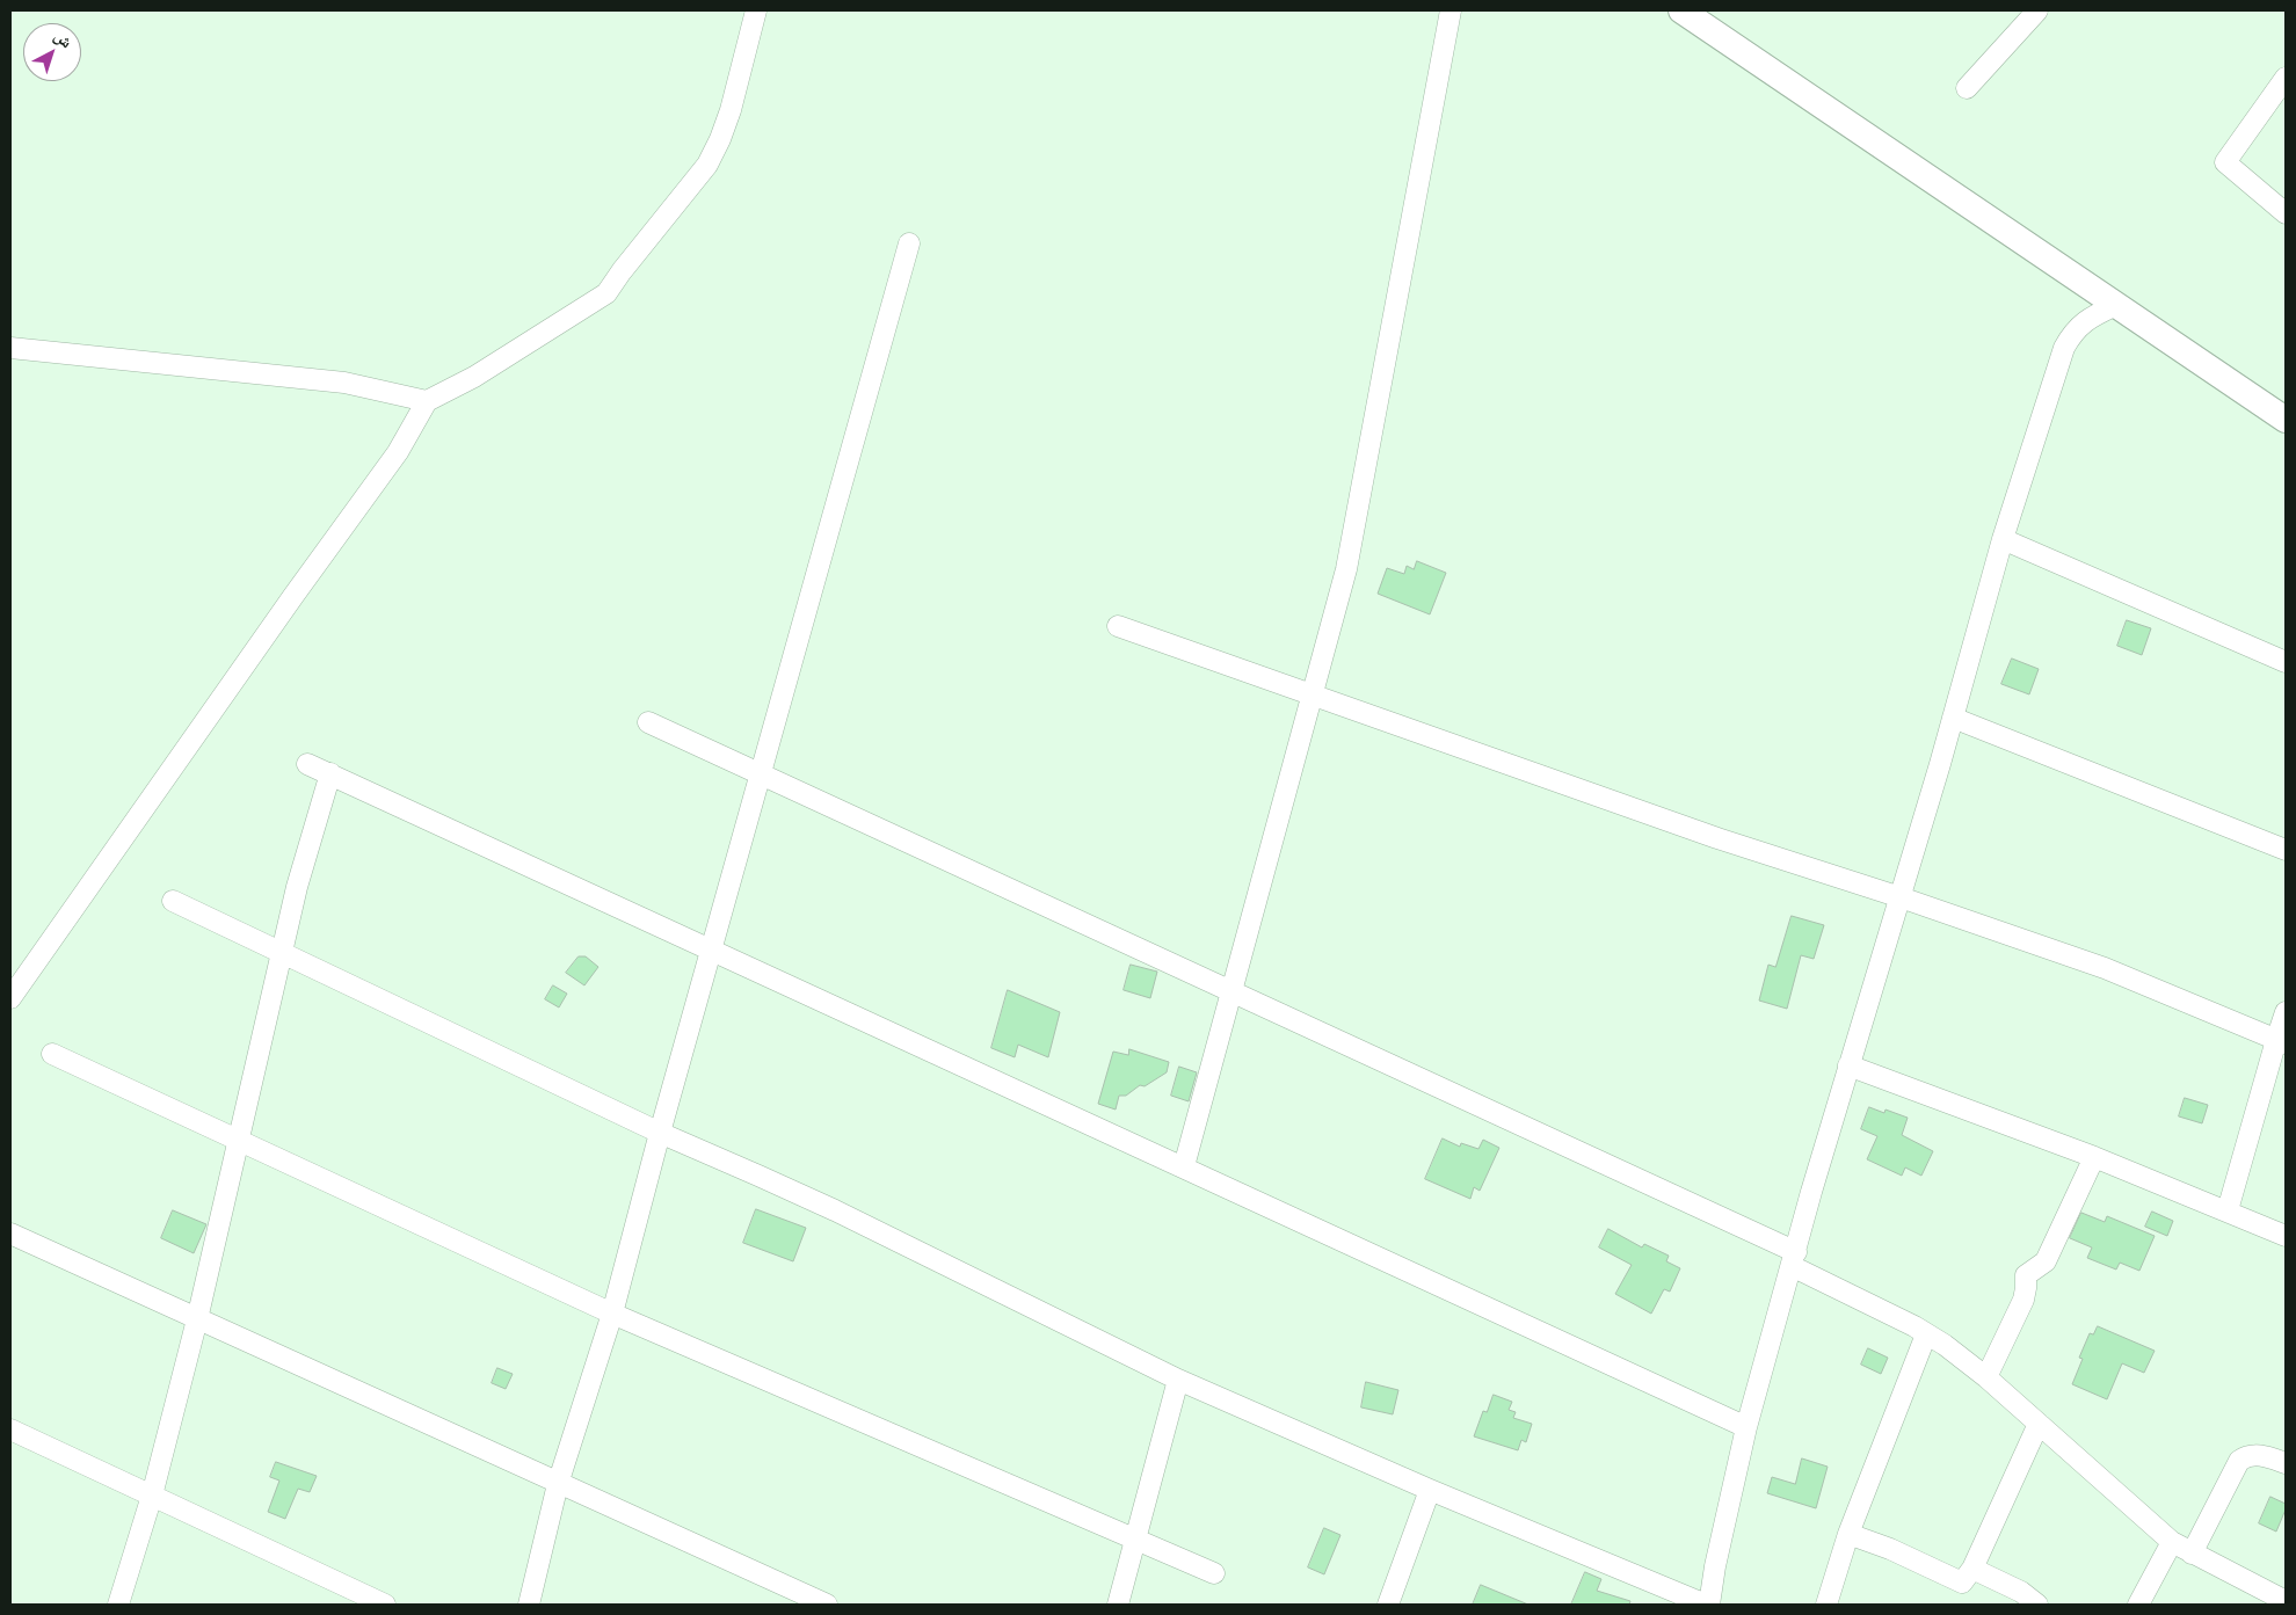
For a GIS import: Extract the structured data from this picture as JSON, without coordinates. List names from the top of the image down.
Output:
{
  "north": "top right"
}
